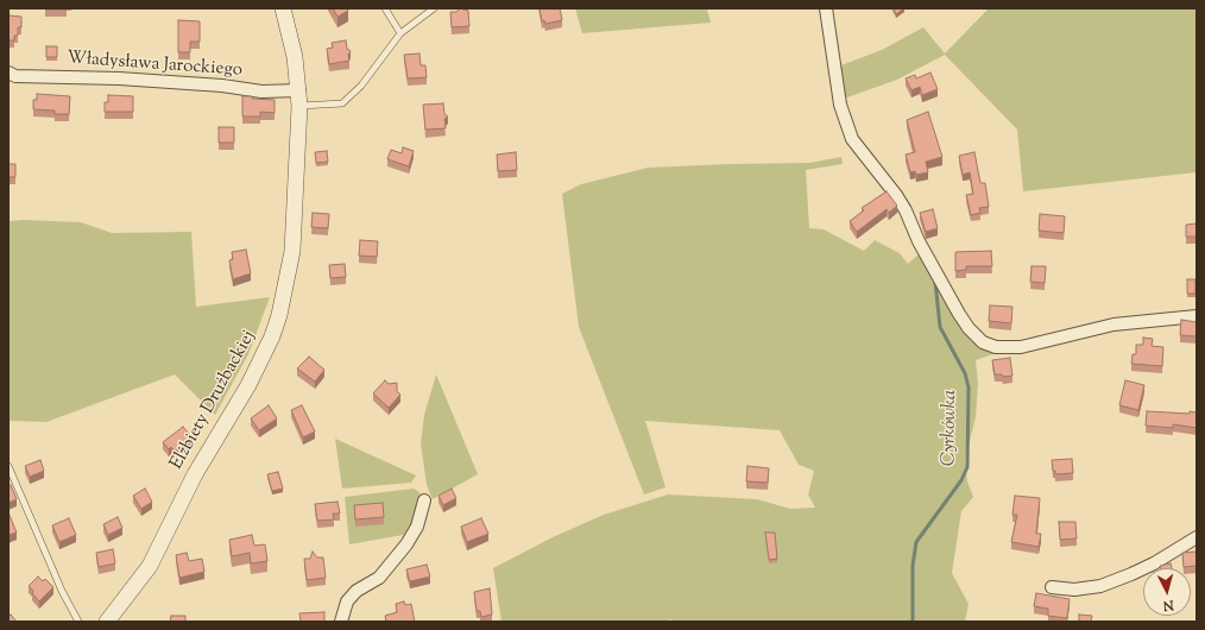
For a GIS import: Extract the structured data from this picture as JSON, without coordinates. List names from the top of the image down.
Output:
{
  "streets": {
    "street": ["Władysława Jarockiego", "Elżbiety Drużbackiej"]
  },
  "crossings": [
    ["Władysława Jarockiego", "Elżbiety Drużbackiej"]
  ],
  "water": ["Cyrkówka"],
  "north": "bottom"
}
